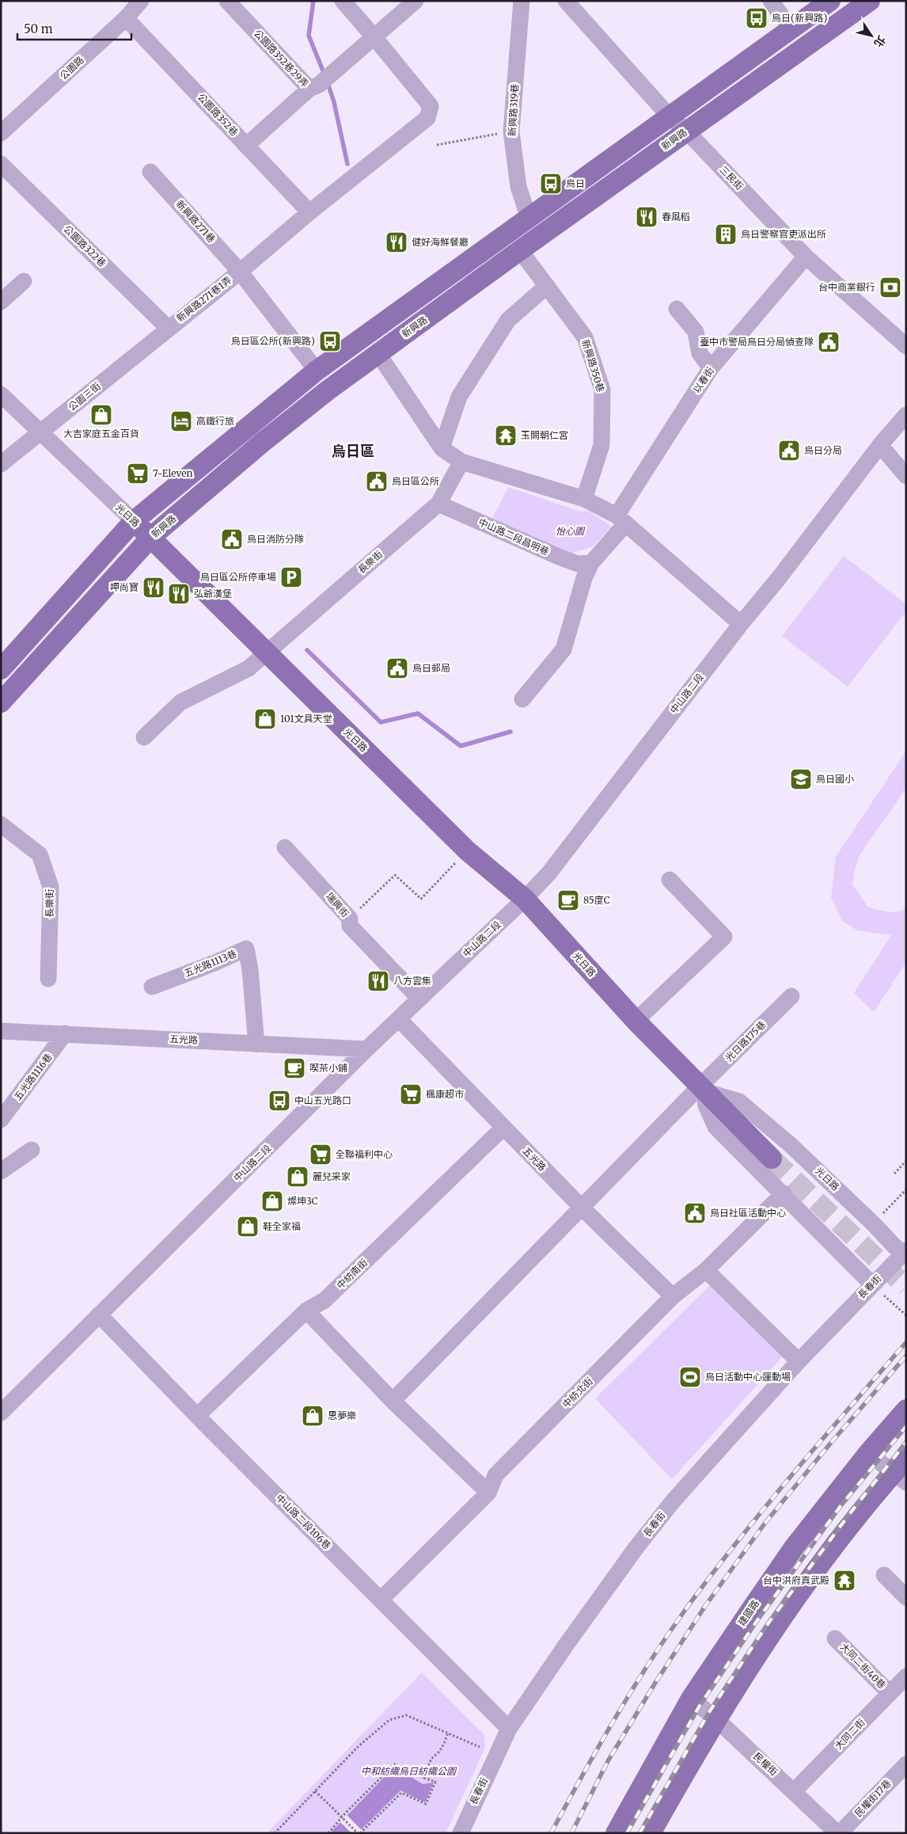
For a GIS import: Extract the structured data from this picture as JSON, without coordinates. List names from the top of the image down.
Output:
{
  "streets": {
    "main road": ["新興路", "光日路", "建國路"],
    "street": [
      "公園路352巷29弄",
      "公園路",
      "新興路319巷",
      "公園路352巷",
      "三民街",
      "新興路271巷",
      "公園路322巷",
      "新興路271巷1弄",
      "新興路350巷",
      "以春街",
      "公園三街",
      "中山路二段昌明巷",
      "長樂街",
      "中山路二段",
      "瑞興街",
      "五光路1113巷",
      "五光路",
      "光日路175巷",
      "五光路1116巷",
      "中紡南街",
      "長春街",
      "中紡北街",
      "中山路二段106巷",
      "大同二街40巷",
      "大同二街",
      "民權街",
      "民權街17巷"
    ]
  },
  "crossings": [
    ["公園路352巷29弄", "公園路352巷"],
    ["公園路", "公園路352巷"],
    ["新興路", "三民街"],
    ["新興路", "新興路350巷"],
    ["新興路", "光日路"],
    ["三民街", "以春街"],
    ["新興路271巷", "新興路271巷1弄"],
    ["公園路322巷", "新興路271巷1弄"],
    ["公園路322巷", "公園三街"],
    ["新興路271巷1弄", "公園三街"],
    ["公園三街", "光日路"],
    ["光日路", "長樂街"],
    ["光日路", "中山路二段"],
    ["光日路", "光日路175巷"],
    ["光日路", "長春街"],
    ["中山路二段昌明巷", "長樂街"],
    ["中山路二段", "瑞興街"],
    ["中山路二段", "五光路"],
    ["中山路二段", "中山路二段106巷"],
    ["五光路1113巷", "五光路"],
    ["五光路", "光日路175巷"],
    ["五光路", "五光路1116巷"],
    ["五光路", "中紡南街"],
    ["五光路", "中紡北街"],
    ["中紡南街", "中山路二段106巷"],
    ["長春街", "中山路二段106巷"],
    ["中紡北街", "中山路二段106巷"],
    ["建國路", "民權街"],
    ["大同二街40巷", "大同二街"],
    ["大同二街", "民權街"],
    ["民權街", "民權街17巷"]
  ],
  "districts": ["烏日區"],
  "parks": ["怡心園", "中和紡織烏日紡織公園"],
  "places": {
    "bus stop": [
      "烏日(新興路)",
      "烏日",
      "烏日區公所(新興路)",
      "中山五光路口"
    ],
    "restaurant": [
      "春風稻",
      "健好海鮮餐廳",
      "呷尚寶",
      "弘爺漢堡",
      "八方雲集"
    ],
    "building": ["烏日警察官吏派出所"],
    "bank": ["台中商業銀行"],
    "public building": [
      "臺中市警局烏日分局偵查隊",
      "烏日分局",
      "烏日區公所",
      "烏日消防分隊",
      "烏日郵局",
      "烏日社區活動中心"
    ],
    "shop": [
      "大吉家庭五金百貨",
      "101文具天堂",
      "麗兒采家",
      "燦坤3C",
      "鞋全家福",
      "思夢樂"
    ],
    "hotel": ["高鐵行旅"],
    "temple": ["玉闕朝仁宮", "台中洪府真武殿"],
    "supermarket": ["7-Eleven", "楓康超市", "全聯福利中心"],
    "parking": ["烏日區公所停車場"],
    "school or university": ["烏日國小"],
    "cafe": ["85度C", "喫茶小鋪"],
    "sports": ["烏日活動中心運動場"]
  },
  "scale_bar": "50 m",
  "north": "bottom right"
}
